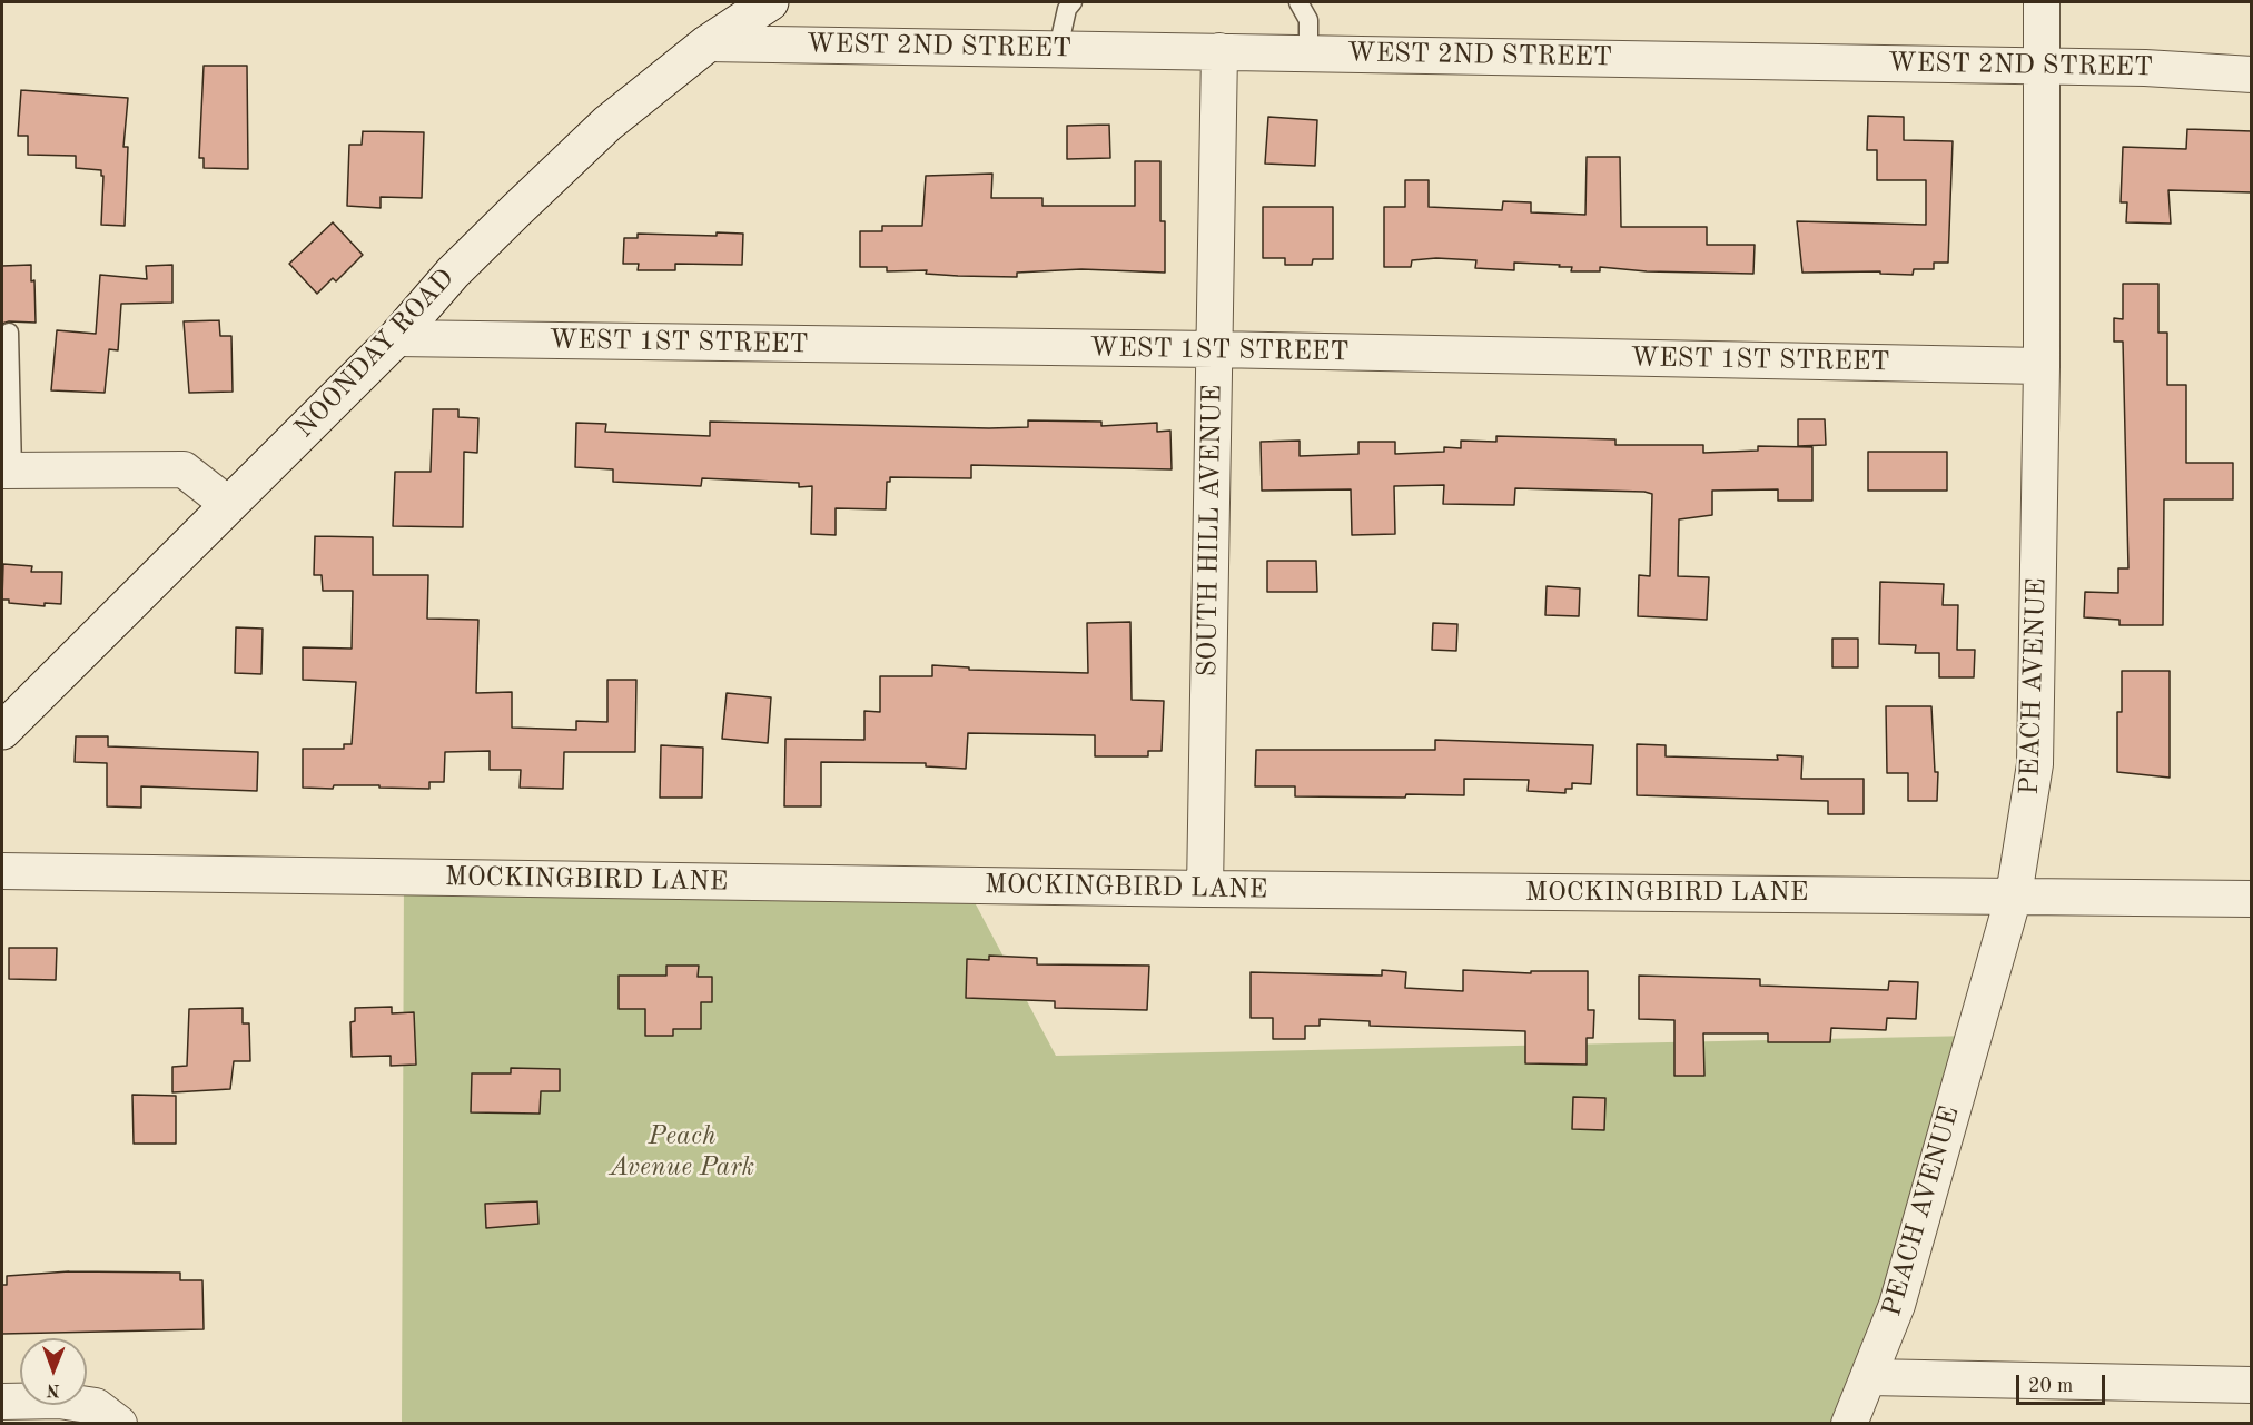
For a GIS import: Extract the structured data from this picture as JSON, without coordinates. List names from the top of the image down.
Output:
{
  "streets": {
    "street": [
      "WEST 2ND STREET",
      "WEST 1ST STREET",
      "NOONDAY ROAD",
      "SOUTH HILL AVENUE",
      "PEACH AVENUE",
      "MOCKINGBIRD LANE"
    ]
  },
  "crossings": [
    ["WEST 2ND STREET", "NOONDAY ROAD"],
    ["WEST 2ND STREET", "SOUTH HILL AVENUE"],
    ["WEST 2ND STREET", "PEACH AVENUE"],
    ["WEST 1ST STREET", "NOONDAY ROAD"],
    ["WEST 1ST STREET", "SOUTH HILL AVENUE"],
    ["WEST 1ST STREET", "PEACH AVENUE"],
    ["SOUTH HILL AVENUE", "MOCKINGBIRD LANE"],
    ["PEACH AVENUE", "MOCKINGBIRD LANE"]
  ],
  "parks": ["Peach Avenue Park"],
  "scale_bar": "20 m",
  "north": "bottom"
}
